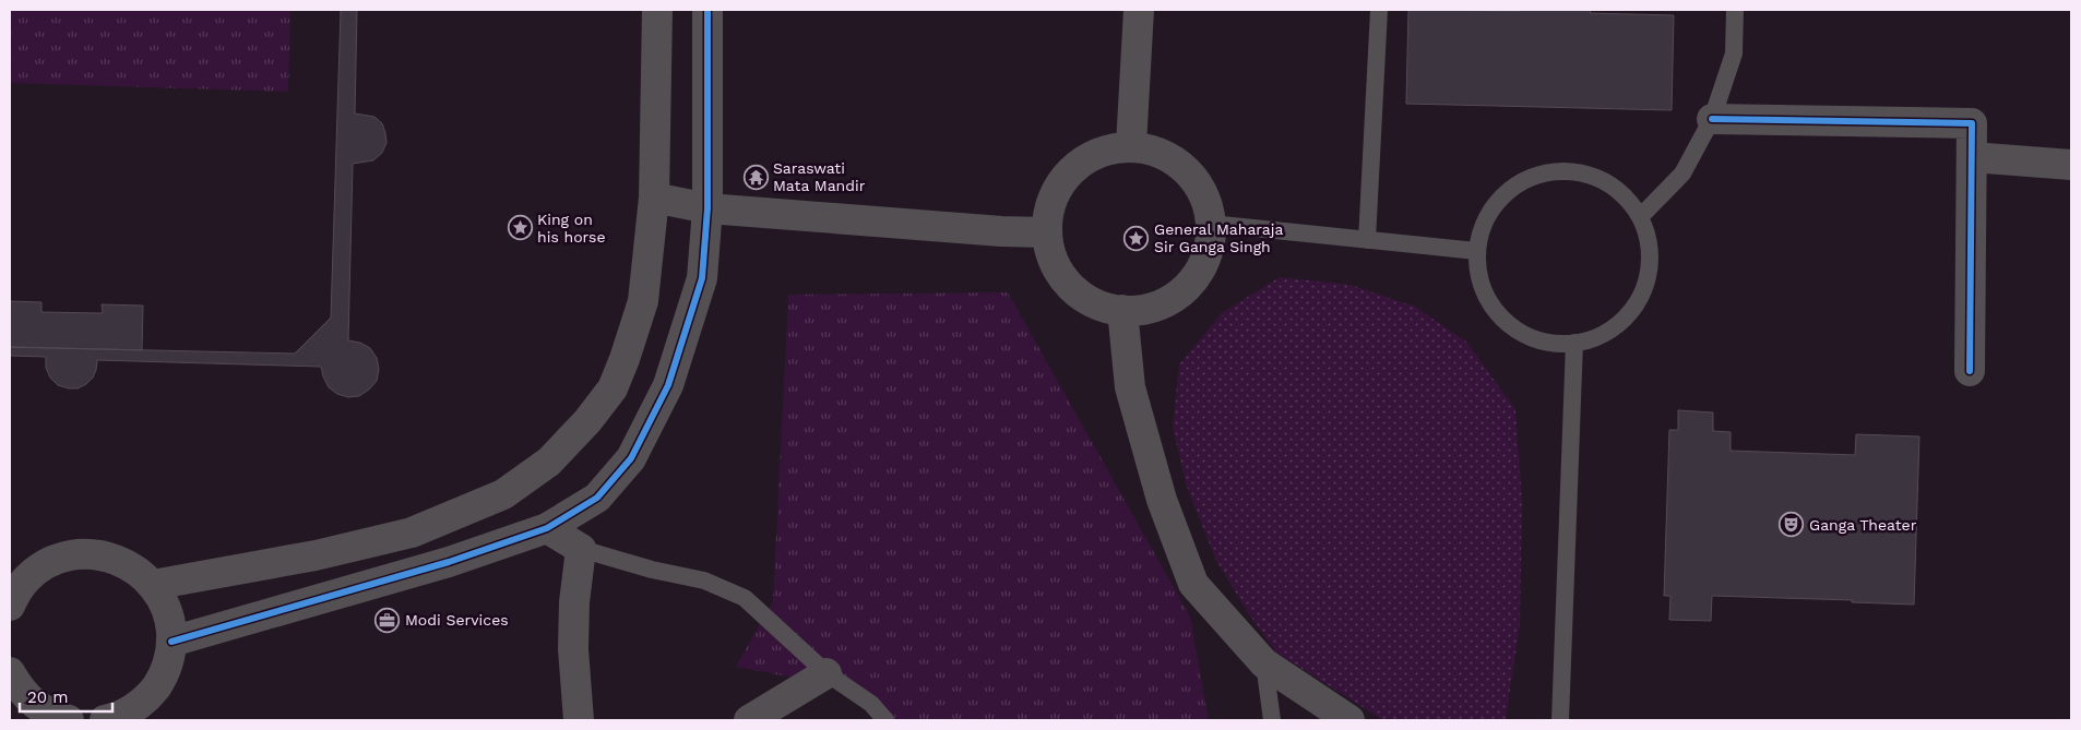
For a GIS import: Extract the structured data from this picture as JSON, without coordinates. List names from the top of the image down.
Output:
{
  "places": {
    "temple": ["Saraswati Mata Mandir"],
    "place": ["King on his horse", "General Maharaja Sir Ganga Singh"],
    "theatre": ["Ganga Theater"],
    "office": ["Modi Services"]
  },
  "scale_bar": "20 m"
}
